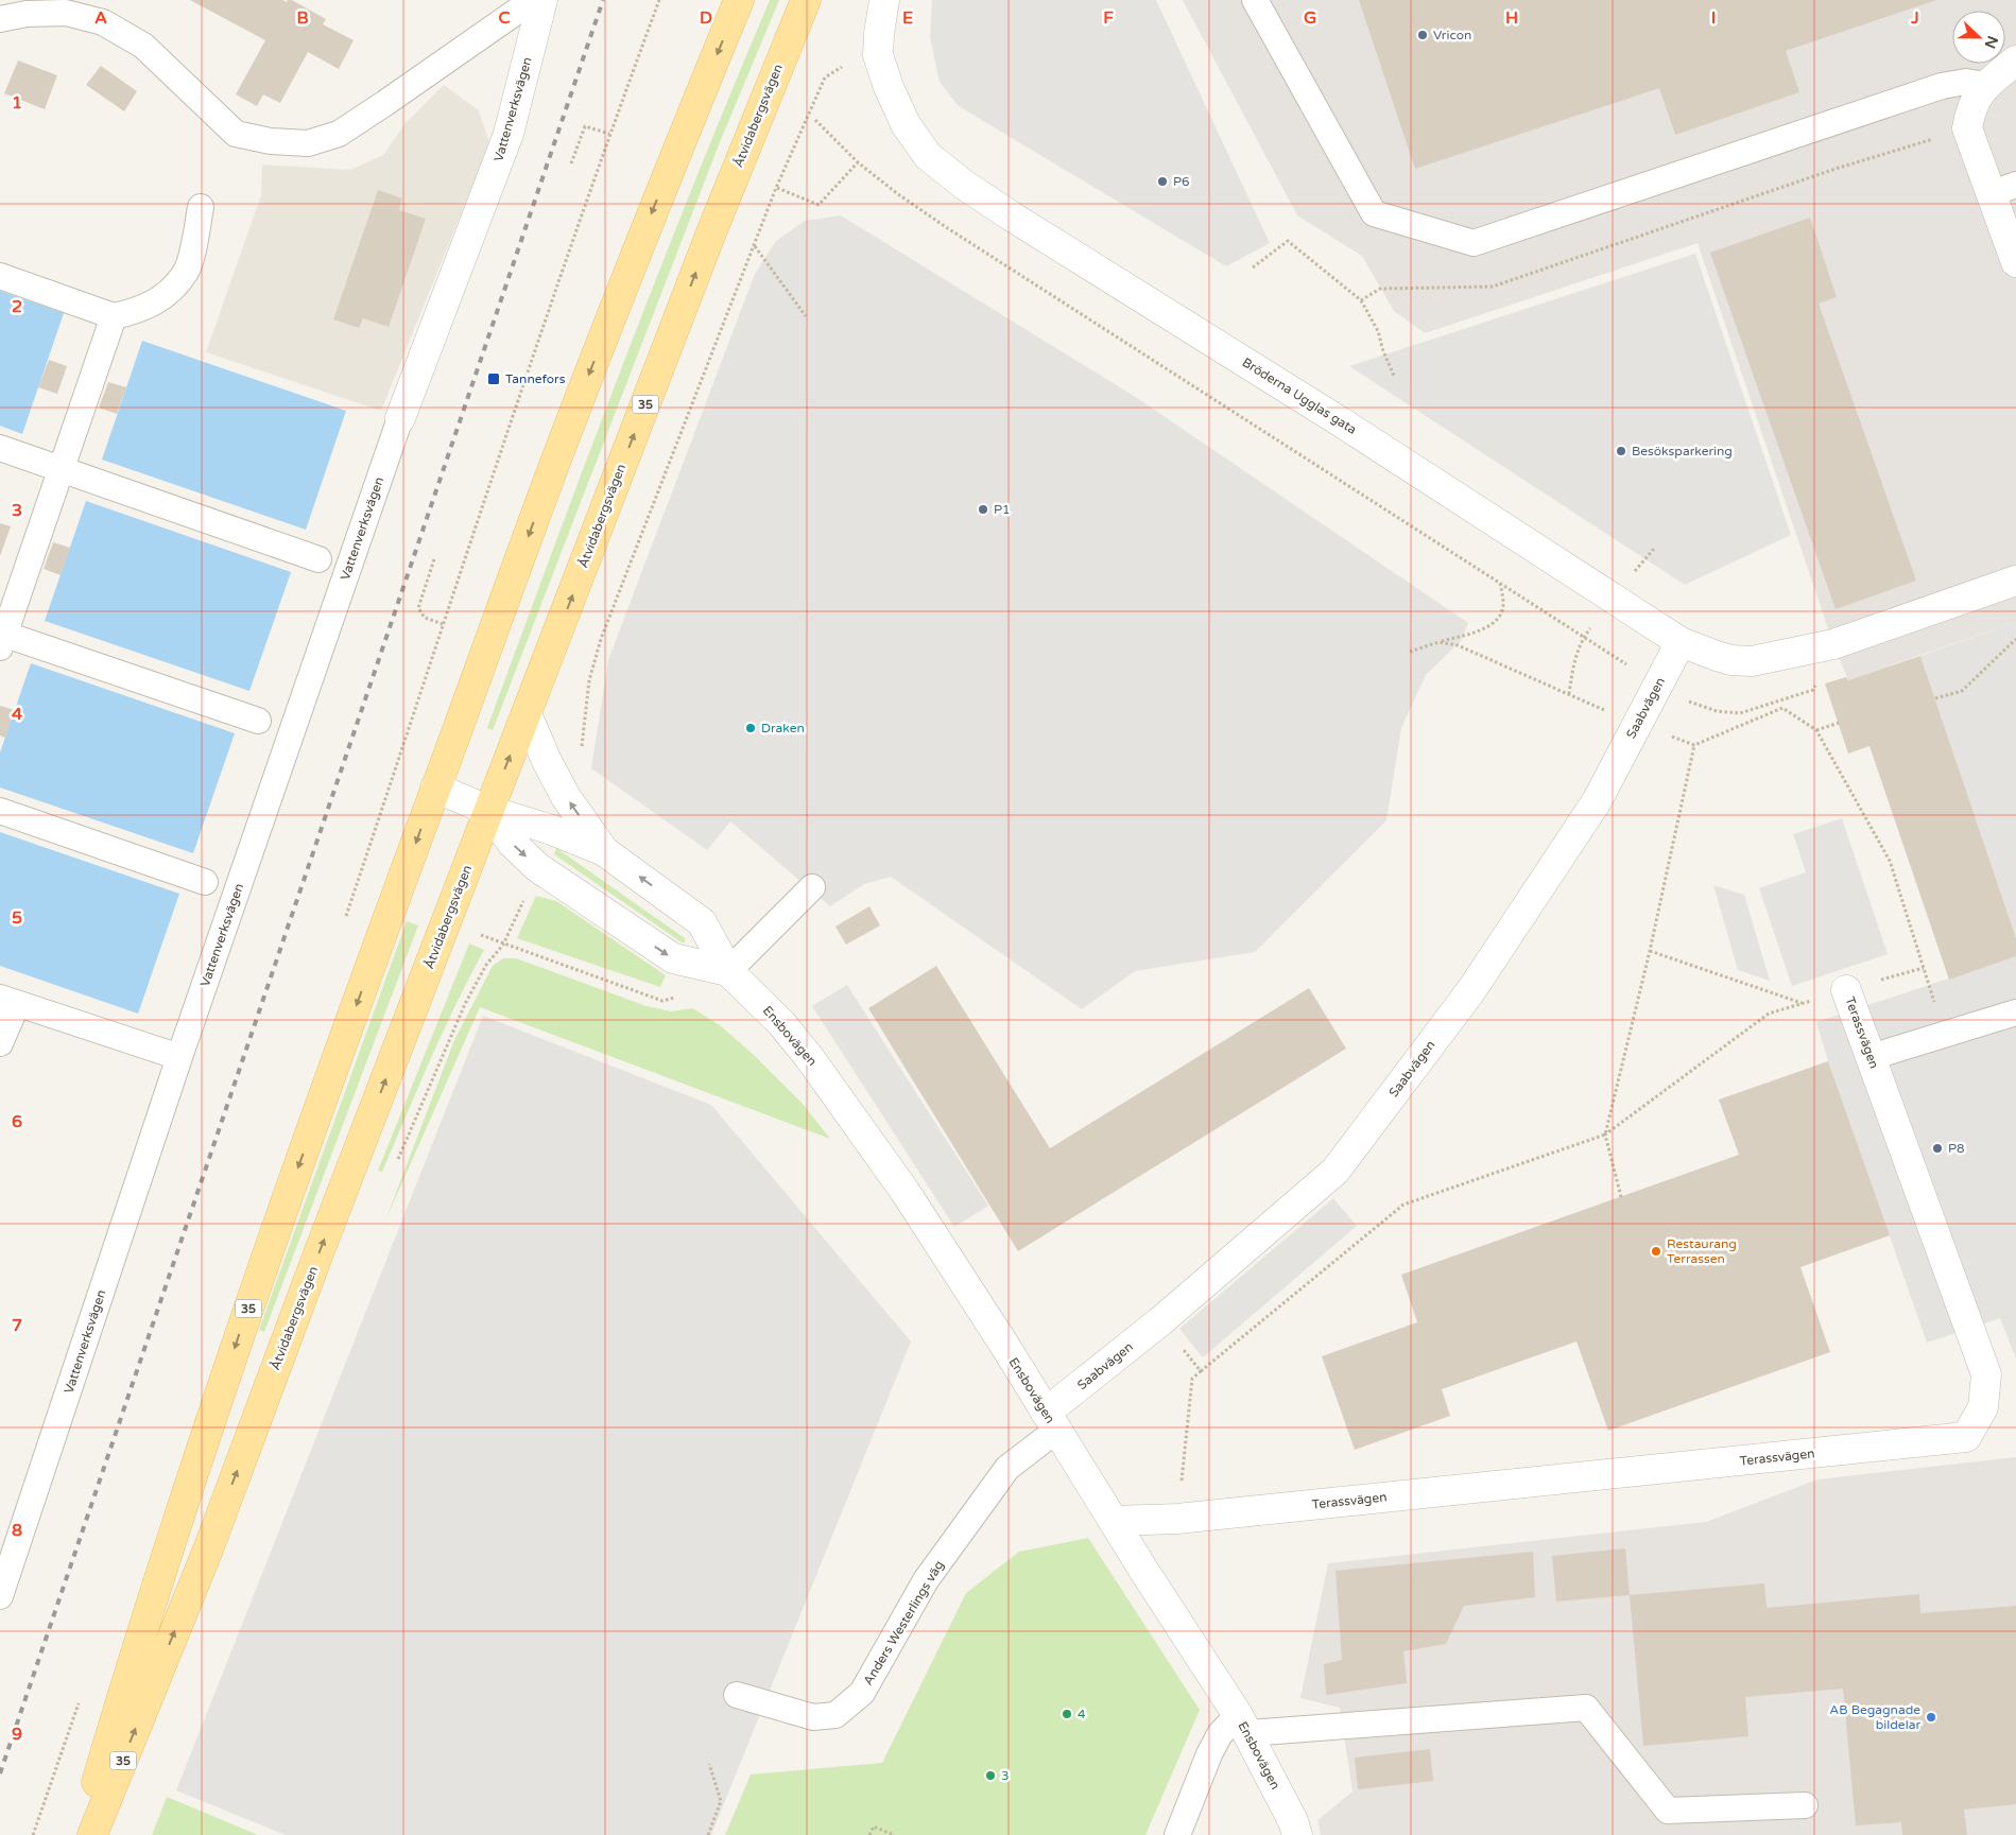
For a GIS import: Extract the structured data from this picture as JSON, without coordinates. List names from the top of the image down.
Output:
{
  "streets": {
    "main road": ["Åtvidabergsvägen", "35"],
    "street": [
      "Vattenverksvägen",
      "Bröderna Ugglas gata",
      "Saabvägen",
      "Terassvägen",
      "Ensbovägen"
    ],
    "lane": ["Anders Westerlings väg"]
  },
  "crossings": [
    ["Åtvidabergsvägen", "Ensbovägen"],
    ["Bröderna Ugglas gata", "Saabvägen"],
    ["35", "Ensbovägen"],
    ["Saabvägen", "Ensbovägen"],
    ["Saabvägen", "Anders Westerlings väg"],
    ["Terassvägen", "Ensbovägen"],
    ["Ensbovägen", "Anders Westerlings väg"]
  ],
  "places": {
    "other": [
      "Vricon",
      "P6",
      "Besöksparkering",
      "P1",
      "Draken",
      "P8",
      "Restaurang Terrassen",
      "4",
      "AB Begagnade bildelar",
      "3"
    ],
    "transit": ["Tannefors"]
  },
  "north": "right",
  "grid": {
    "columns": [
      "A",
      "B",
      "C",
      "D",
      "E",
      "F",
      "G",
      "H",
      "I",
      "J"
    ],
    "rows": [
      "1",
      "2",
      "3",
      "4",
      "5",
      "6",
      "7",
      "8",
      "9"
    ]
  }
}
